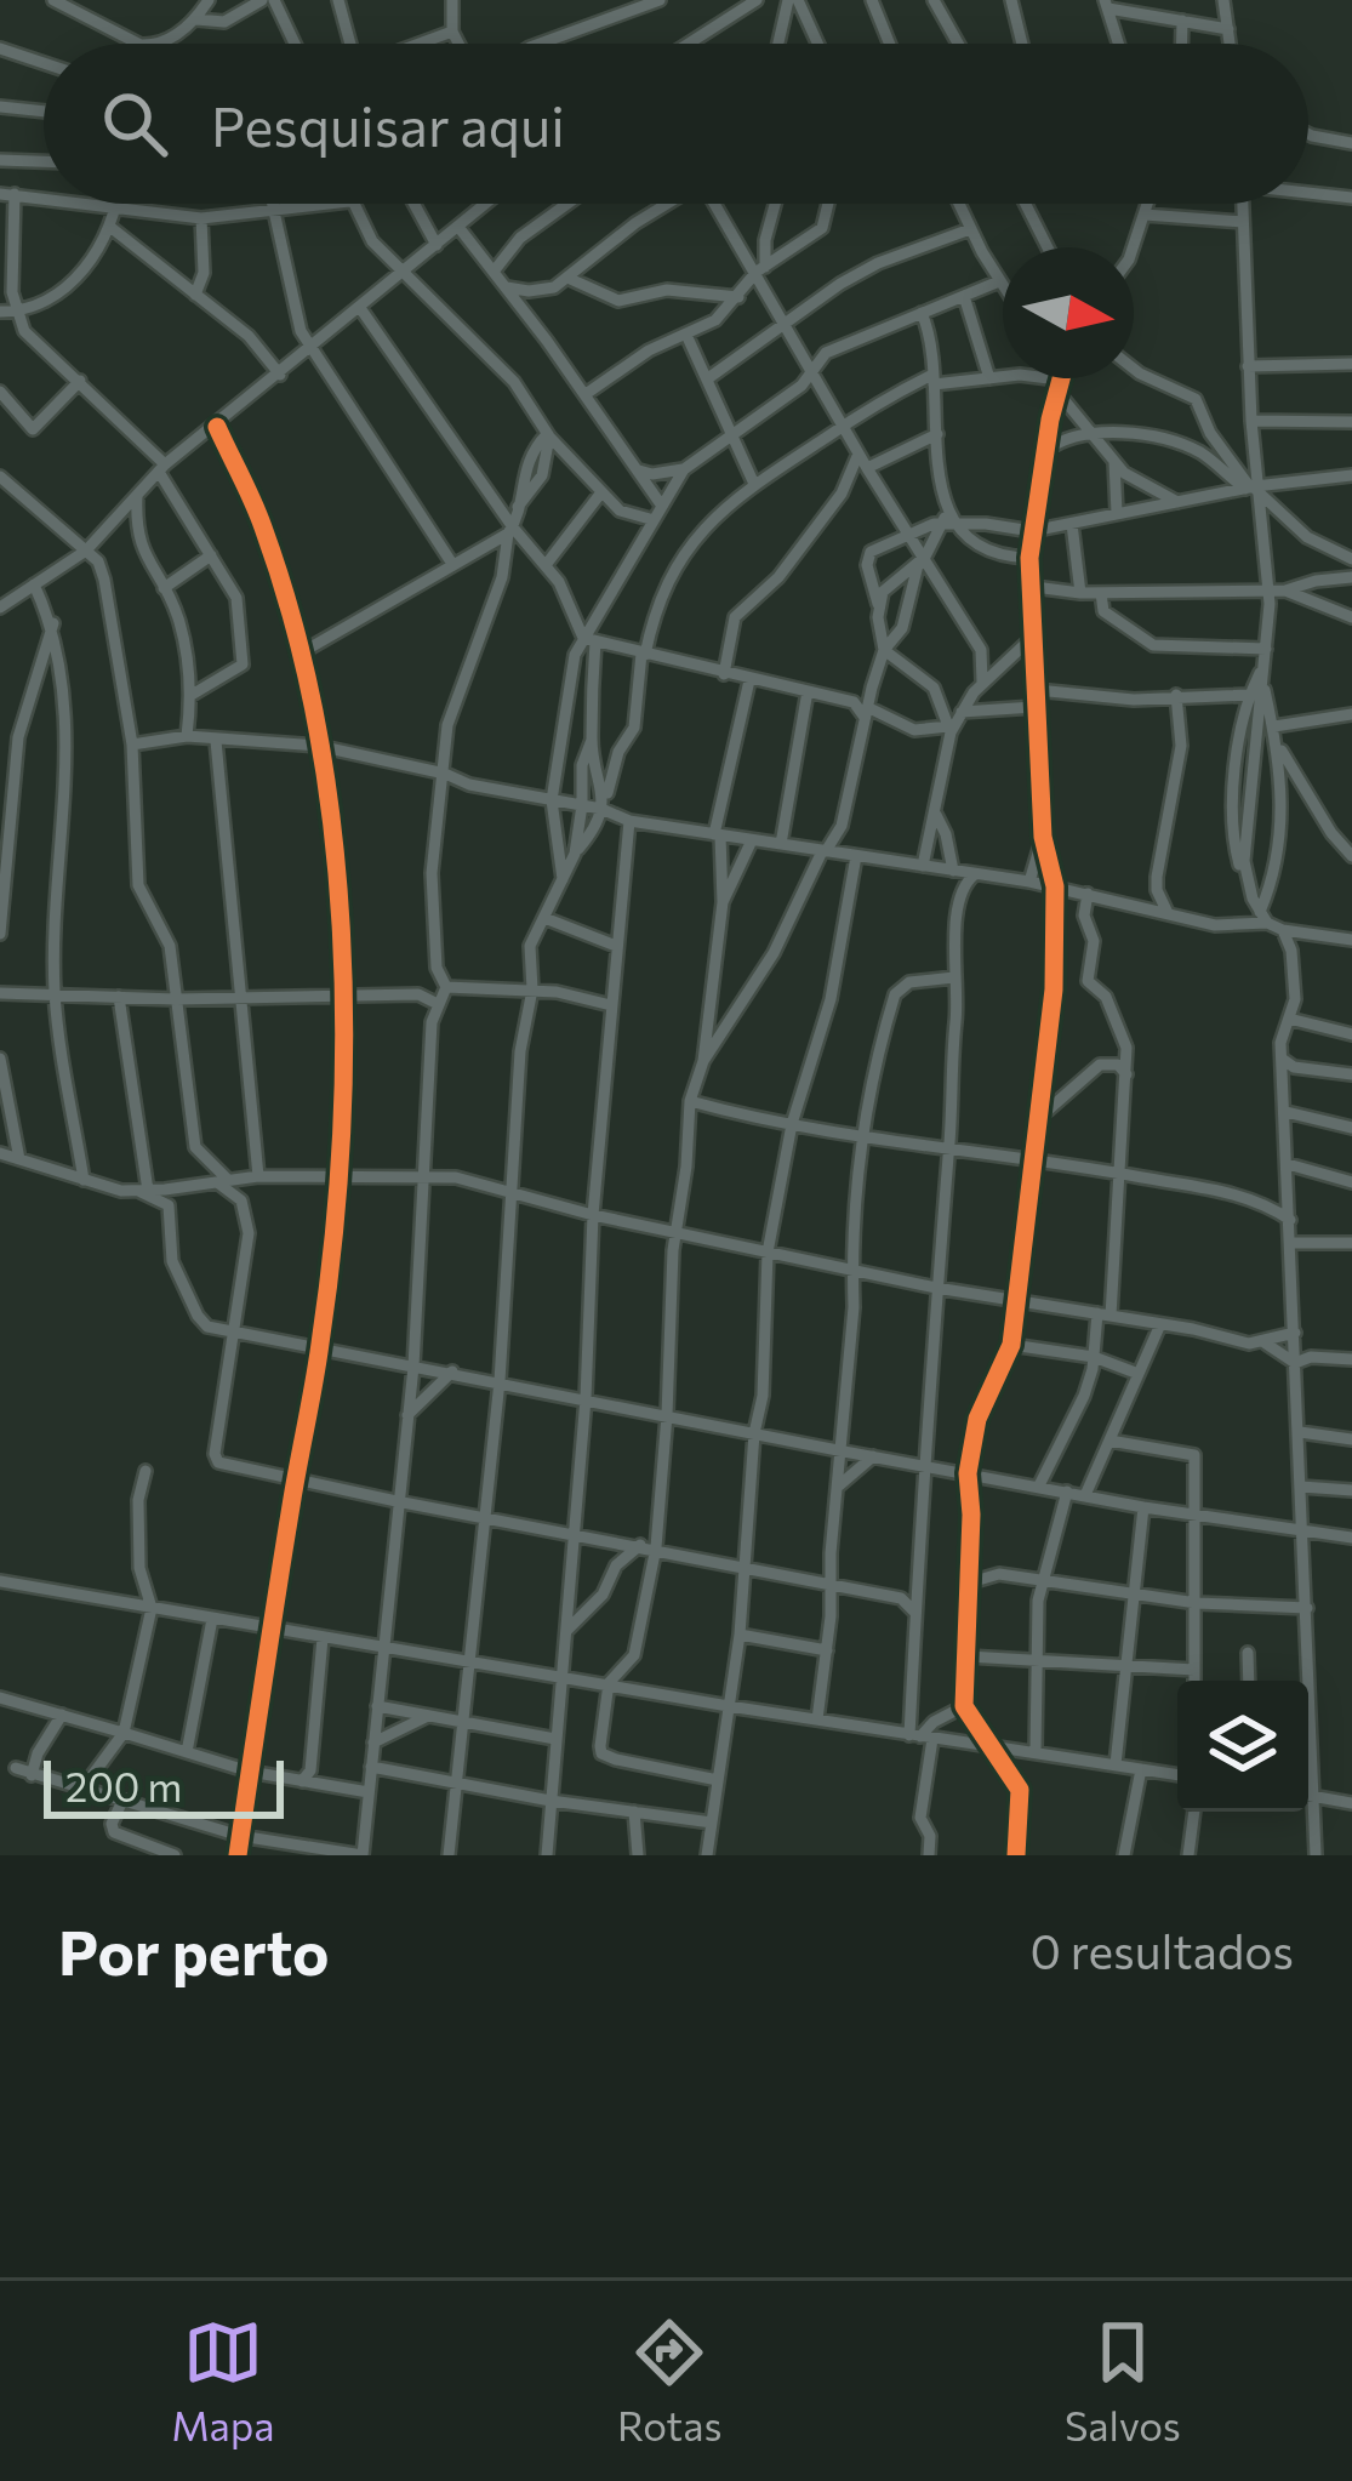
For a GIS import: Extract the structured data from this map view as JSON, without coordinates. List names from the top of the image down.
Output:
{
  "scale_bar": "200 m",
  "north": "right",
  "page": {
    "search": "Pesquisar aqui",
    "scale": "200 m",
    "heading": ["Por perto", "0 resultados"],
    "nav": ["Mapa", "Rotas", "Salvos"]
  }
}
